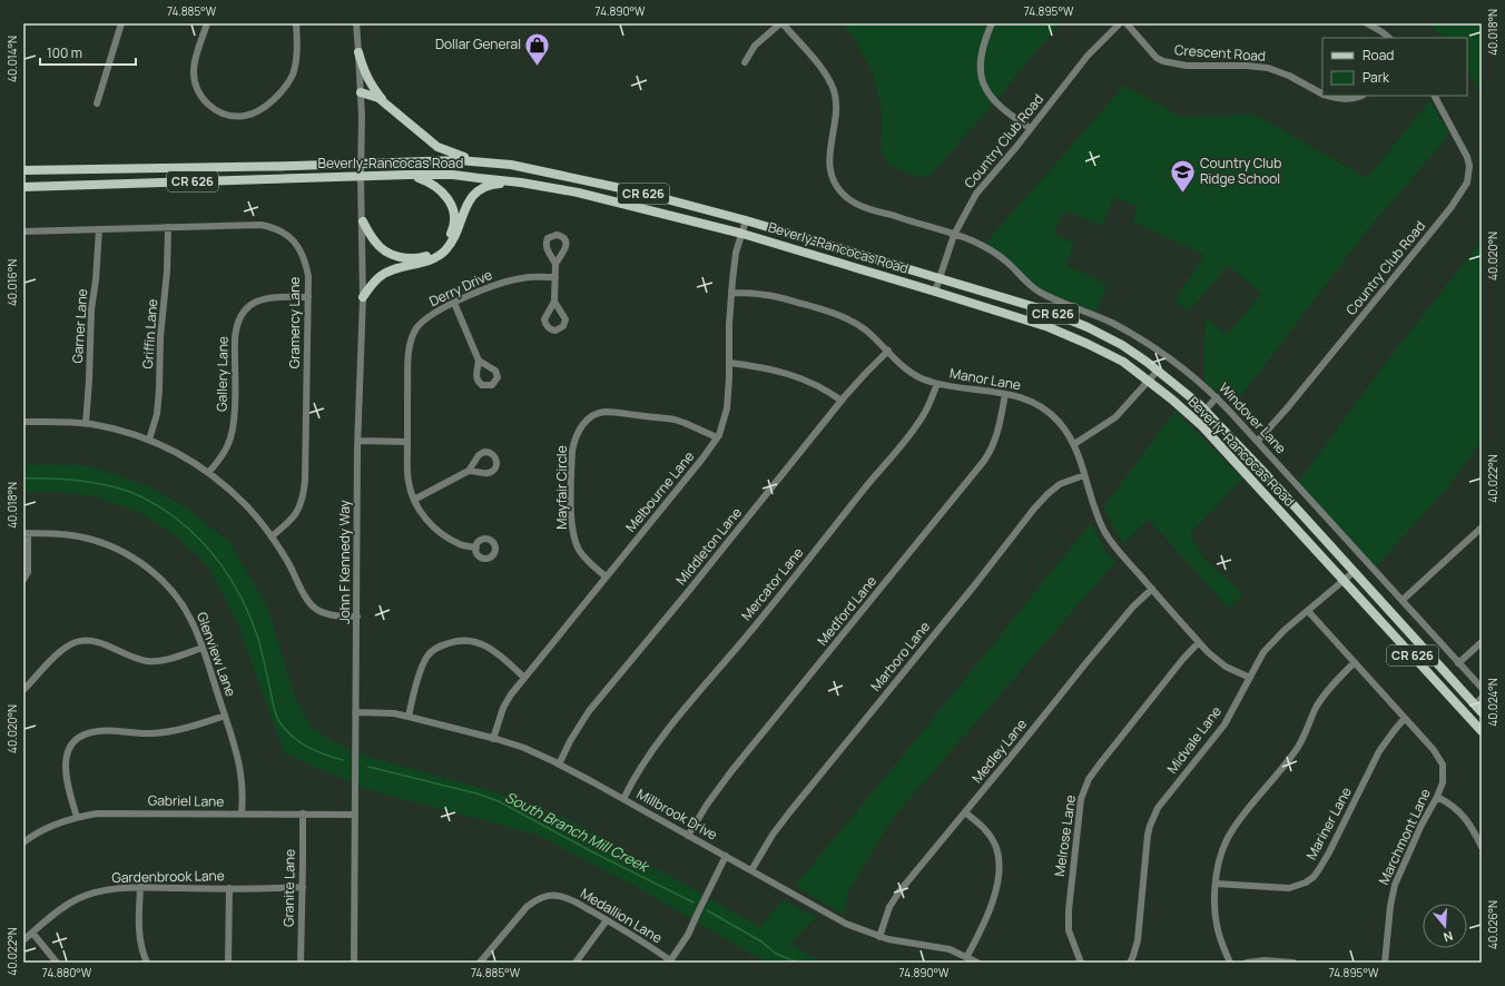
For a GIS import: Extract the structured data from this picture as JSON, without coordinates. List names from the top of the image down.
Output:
{
  "streets": {
    "main road": ["Beverly-Rancocas Road", "CR 626"],
    "street": [
      "Crescent Road",
      "Country Club Road",
      "Derry Drive",
      "Gramercy Lane",
      "Garner Lane",
      "Griffin Lane",
      "Gallery Lane",
      "Manor Lane",
      "Windover Lane",
      "Mayfair Circle",
      "Melbourne Lane",
      "Middleton Lane",
      "John F Kennedy Way",
      "Mercator Lane",
      "Medford Lane",
      "Glenview Lane",
      "Marboro Lane",
      "Midvale Lane",
      "Medley Lane",
      "Gabriel Lane",
      "Millbrook Drive",
      "Mariner Lane",
      "Melrose Lane",
      "Marchmont Lane",
      "Gardenbrook Lane",
      "Granite Lane",
      "Medallion Lane"
    ]
  },
  "crossings": [
    ["Country Club Road", "Beverly-Rancocas Road"],
    ["Country Club Road", "Windover Lane"],
    ["Beverly-Rancocas Road", "Melbourne Lane"],
    ["Beverly-Rancocas Road", "John F Kennedy Way"],
    ["Beverly-Rancocas Road", "Midvale Lane"],
    ["Gramercy Lane", "Garner Lane"],
    ["Gramercy Lane", "Griffin Lane"],
    ["Gramercy Lane", "Gallery Lane"],
    ["Manor Lane", "Melbourne Lane"],
    ["Manor Lane", "Middleton Lane"],
    ["Manor Lane", "Mercator Lane"],
    ["Manor Lane", "Medford Lane"],
    ["Manor Lane", "Marboro Lane"],
    ["Manor Lane", "Midvale Lane"],
    ["Manor Lane", "Medley Lane"],
    ["Manor Lane", "Melrose Lane"],
    ["Mayfair Circle", "Melbourne Lane"],
    ["Melbourne Lane", "Millbrook Drive"],
    ["Middleton Lane", "Millbrook Drive"],
    ["John F Kennedy Way", "Gabriel Lane"],
    ["John F Kennedy Way", "Millbrook Drive"],
    ["Mercator Lane", "Millbrook Drive"],
    ["Medford Lane", "Millbrook Drive"],
    ["Glenview Lane", "Gabriel Lane"],
    ["Marboro Lane", "Millbrook Drive"],
    ["Midvale Lane", "Marchmont Lane"],
    ["Medley Lane", "Millbrook Drive"],
    ["Gabriel Lane", "Granite Lane"],
    ["Mariner Lane", "Marchmont Lane"],
    ["Gardenbrook Lane", "Granite Lane"]
  ],
  "water": ["South Branch Mill Creek"],
  "places": {
    "shop": ["Dollar General"],
    "school or university": ["Country Club Ridge School"]
  },
  "legend": ["Road", "Park"],
  "scale_bar": "100 m",
  "north": "bottom",
  "coordinates": [
    "74.885°W",
    "74.890°W",
    "74.895°W",
    "40.018°N",
    "40.014°N",
    "40.020°N",
    "40.016°N",
    "40.022°N",
    "40.024°N",
    "40.026°N",
    "74.880°W"
  ]
}
